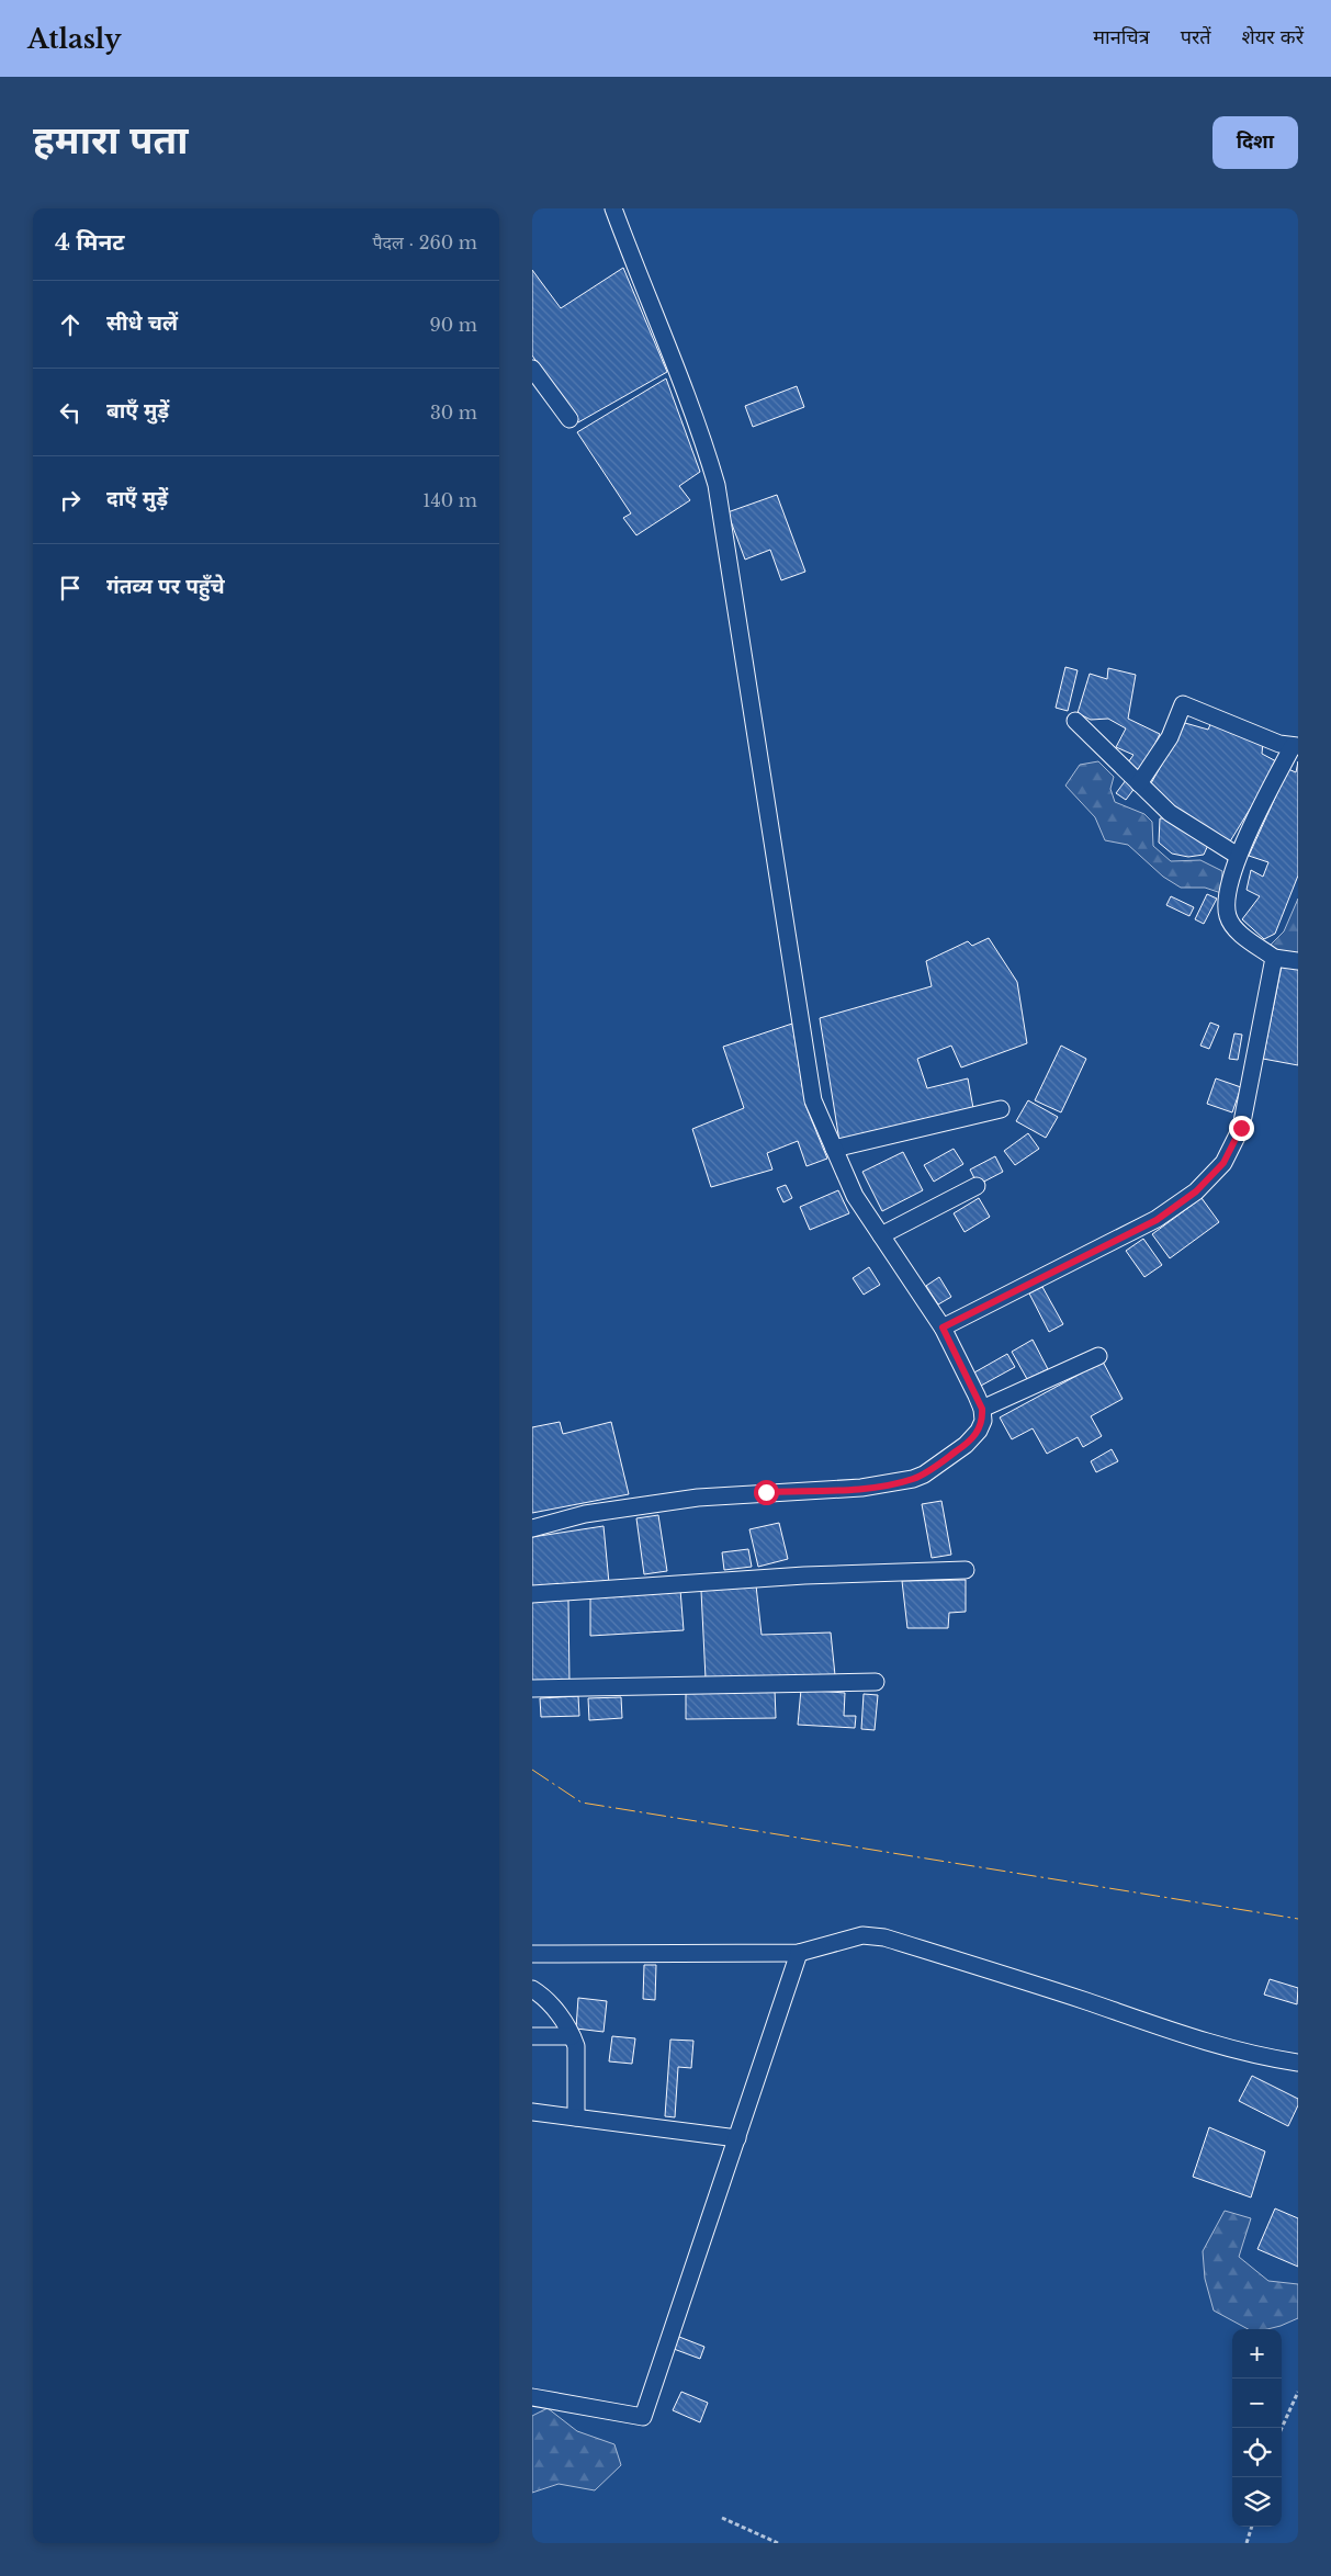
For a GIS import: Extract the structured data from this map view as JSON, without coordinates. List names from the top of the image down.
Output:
{
  "page": {
    "header": "Atlasly",
    "nav": ["मानचित्र", "परतें", "शेयर करें"],
    "title": "हमारा पता",
    "buttons": "दिशा",
    "heading": ["4 मिनट", "पैदल · 260 m"],
    "list": [
      ["सीधे चलें", "90 m"],
      ["बाएँ मुड़ें", "30 m"],
      ["दाएँ मुड़ें", "140 m"],
      "गंतव्य पर पहुँचे"
    ],
    "map_buttons": ["+", "−"]
  }
}
